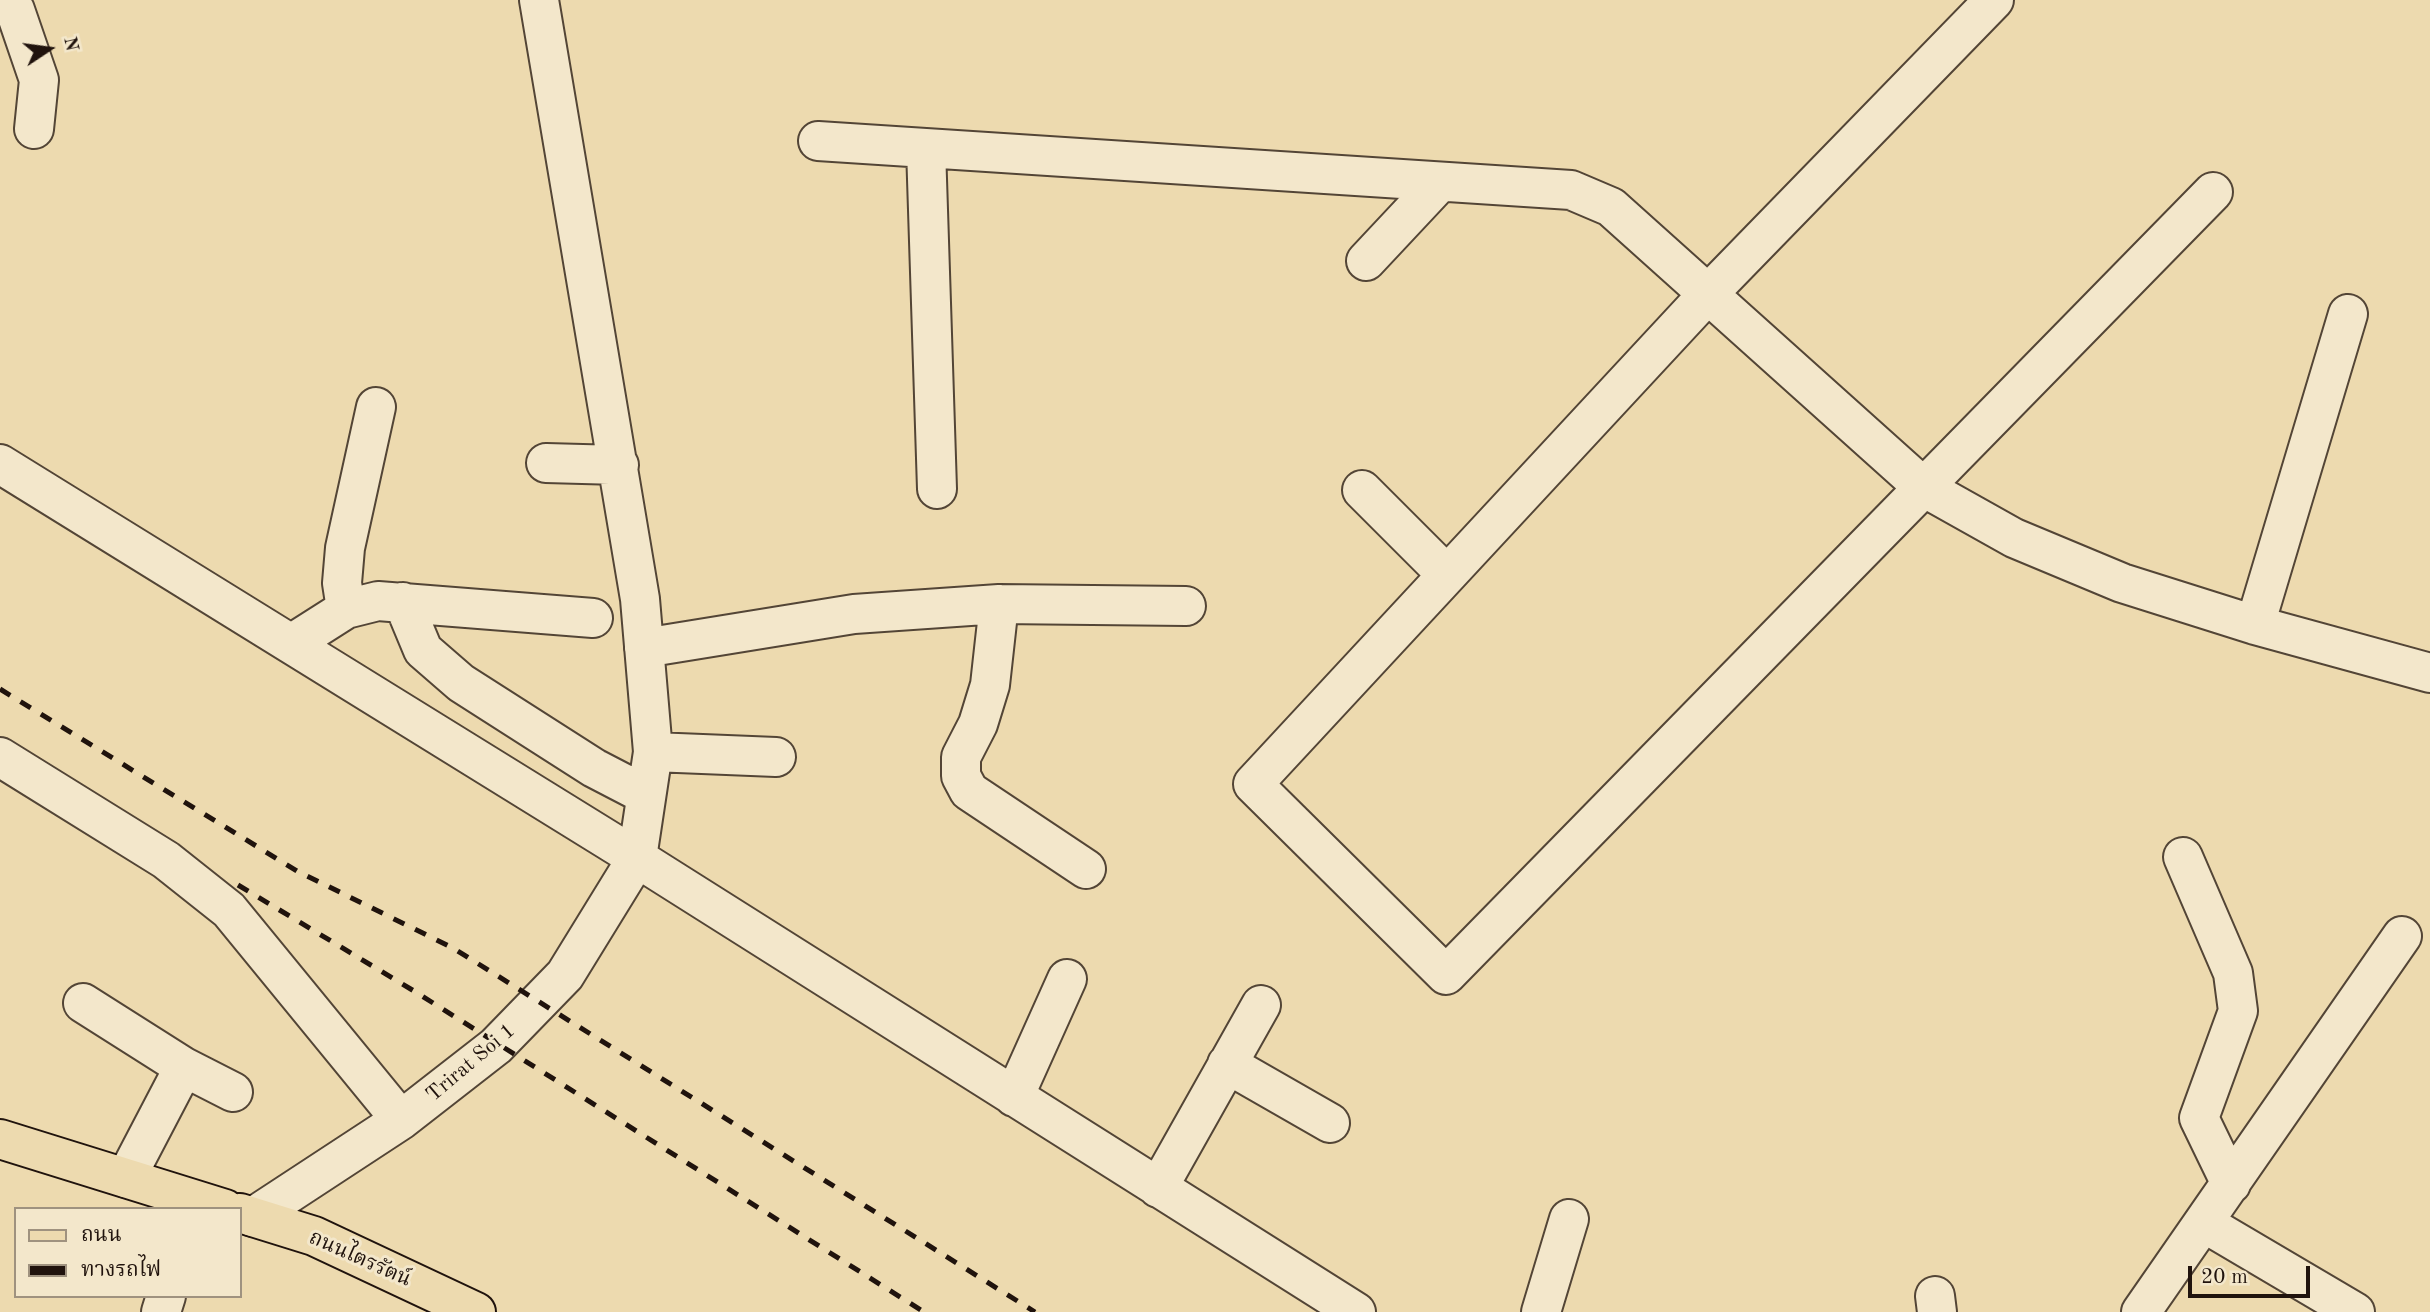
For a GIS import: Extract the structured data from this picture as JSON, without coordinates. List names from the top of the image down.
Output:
{
  "streets": {
    "main road": ["ถนนไตรรัตน์"],
    "street": ["Trirat Soi 1"]
  },
  "legend": ["ถนน", "ทางรถไฟ"],
  "scale_bar": "20 m",
  "north": "right"
}
